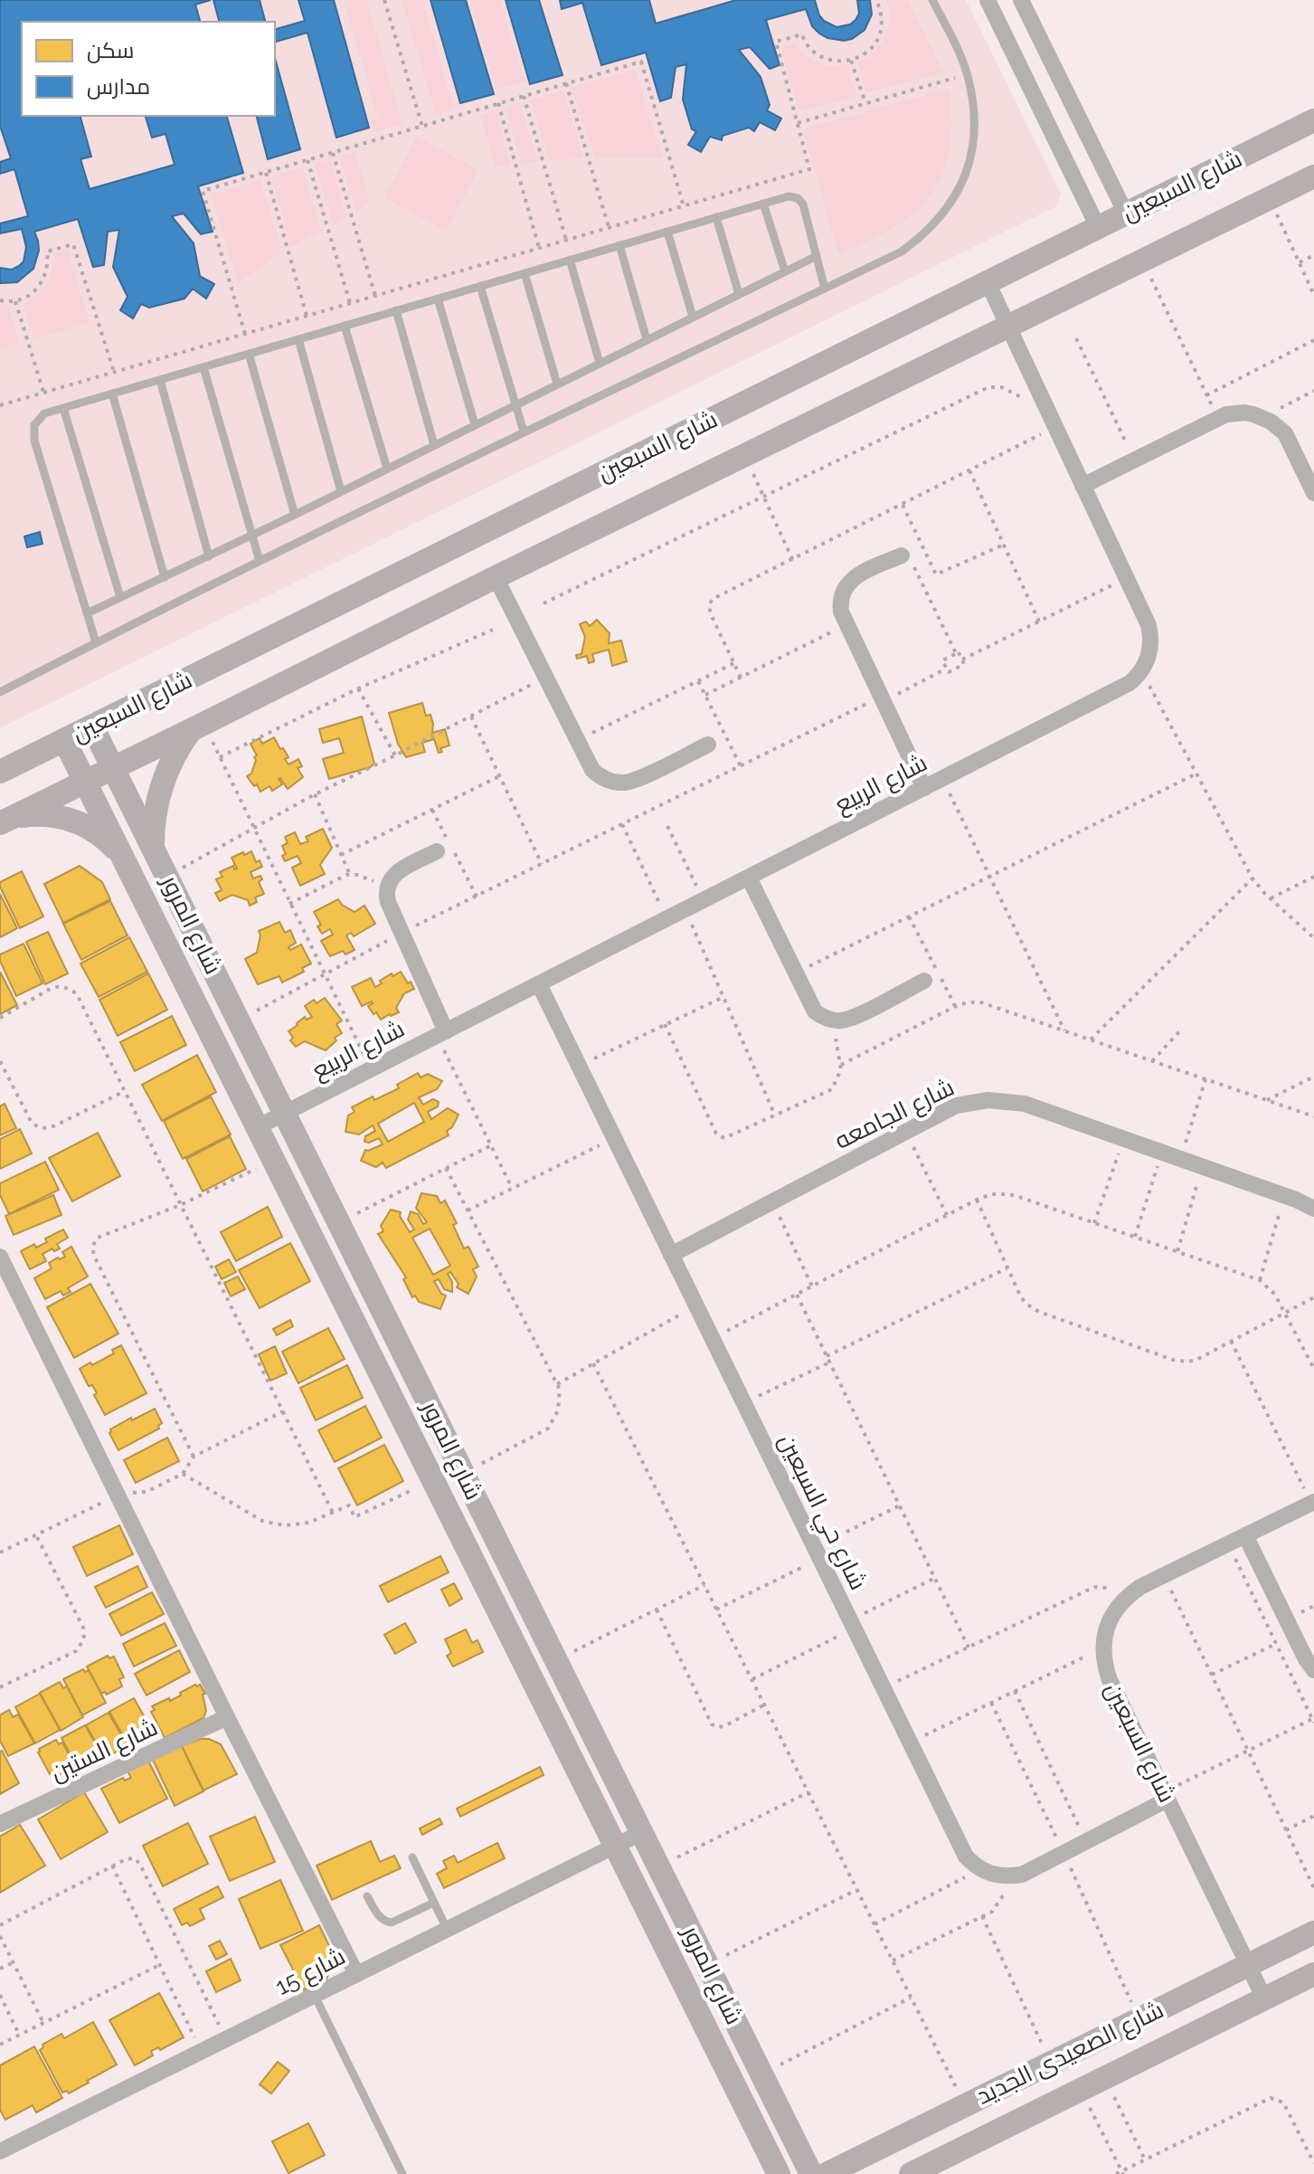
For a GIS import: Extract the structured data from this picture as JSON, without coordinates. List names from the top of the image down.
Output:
{
  "streets": {
    "street": [
      "شارع السبعين",
      "شارع الربيع",
      "شارع المرور",
      "شارع الجامعه",
      "شارع حي السبعين",
      "شارع الستين",
      "شارع 15",
      "شارع الصعيدى الجديد"
    ]
  },
  "crossings": [
    ["شارع السبعين", "شارع المرور"],
    ["شارع السبعين", "شارع الصعيدى الجديد"],
    ["شارع الربيع", "شارع المرور"],
    ["شارع الربيع", "شارع حي السبعين"],
    ["شارع المرور", "شارع 15"],
    ["شارع الجامعه", "شارع حي السبعين"]
  ],
  "legend": ["سكن", "مدارس"]
}
